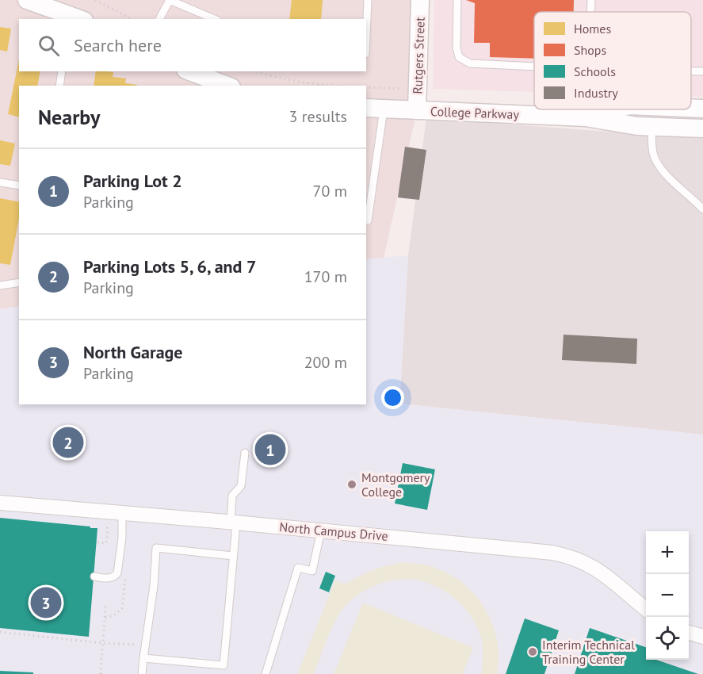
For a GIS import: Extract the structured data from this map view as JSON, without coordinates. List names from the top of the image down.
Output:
{
  "streets": {
    "street": ["Rutgers Street", "College Parkway", "North Campus Drive"]
  },
  "crossings": [
    ["Rutgers Street", "College Parkway"]
  ],
  "places": ["Montgomery College", "Interim Technical Training Center"],
  "legend": [
    "Homes",
    "Shops",
    "Schools",
    "Industry"
  ],
  "page": {
    "search": "Search here",
    "heading": ["Nearby", "3 results"],
    "list": [
      {
        "mark": "1",
        "name": "Parking Lot 2",
        "note": "Parking",
        "value": "70 m"
      },
      {
        "mark": "2",
        "name": "Parking Lots 5, 6, and 7",
        "note": "Parking",
        "value": "170 m"
      },
      {
        "mark": "3",
        "name": "North Garage",
        "note": "Parking",
        "value": "200 m"
      }
    ],
    "pins": ["2", "1", "3"],
    "map_buttons": ["+", "−"]
  }
}
